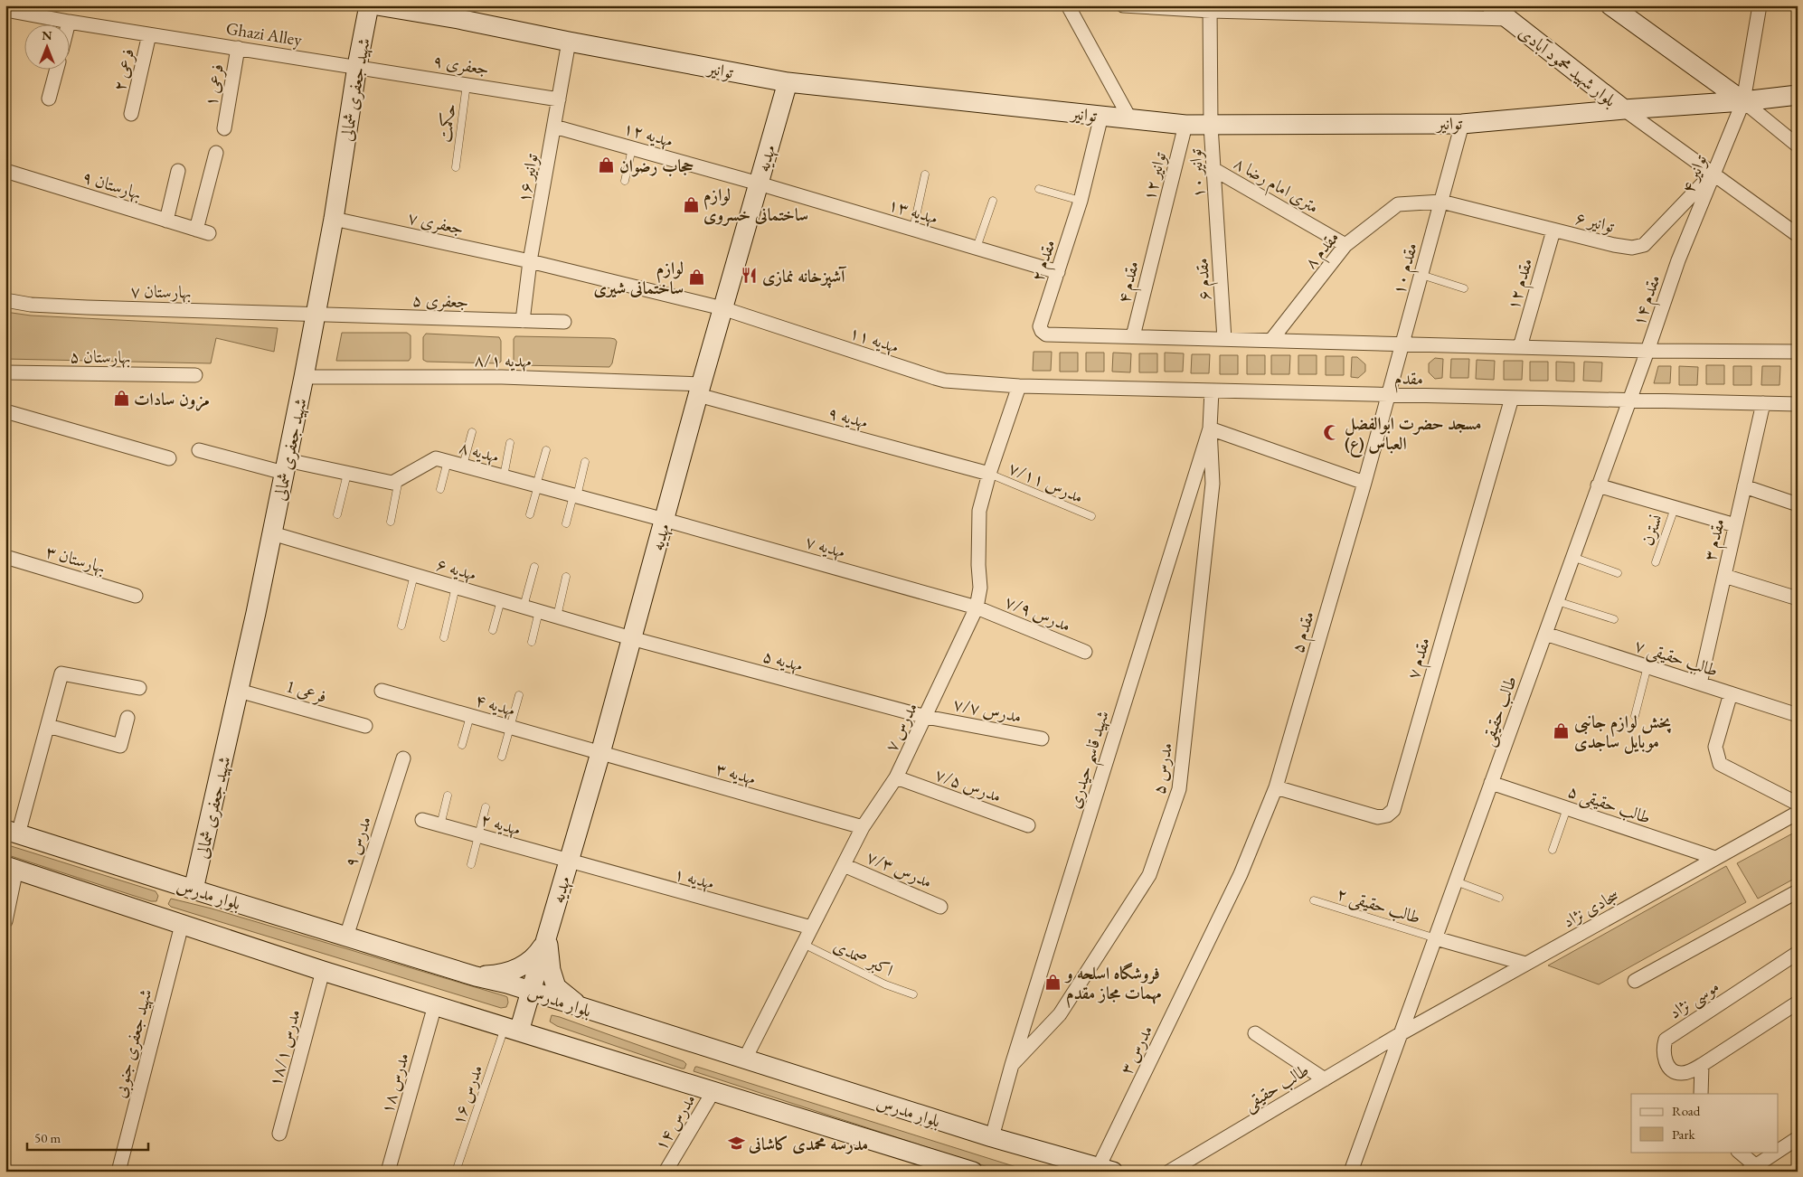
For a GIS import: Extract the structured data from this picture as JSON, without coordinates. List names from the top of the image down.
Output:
{
  "streets": {
    "street": [
      "Ghazi Alley",
      "جعفری ۹",
      "بلوار شهید محمود آبادی",
      "فرعی ۲",
      "توانیر",
      "فرعی ۱",
      "شهید جعفری شمالی",
      "مهدیه ۱۲",
      "مهدیه",
      "توانیر ۱۰",
      "توانیر ۴",
      "توانیر ۱۲",
      "توانیر ۱۶",
      "بهارستان ۹",
      "۸ متری امام رضا",
      "مهدیه ۱۳",
      "توانیر ۶",
      "جعفری ۷",
      "مقدم ۸",
      "مقدم ۲",
      "مقدم ۱۰",
      "مقدم ۶",
      "مقدم ۴",
      "مقدم ۱۲",
      "بهارستان ۷",
      "جعفری ۵",
      "مقدم ۱۴",
      "مهدیه ۱۱",
      "بهارستان ۵",
      "مهدیه ۸/۱",
      "مقدم",
      "مهدیه ۹",
      "مهدیه ۸",
      "مقدم ۳",
      "مهدیه ۷",
      "بهارستان ۳",
      "مهدیه ۶",
      "مدرس ۷/۹",
      "مقدم ۵",
      "طالب حقیقی ۷",
      "مقدم ۷",
      "مهدیه ۵",
      "فرعی 1",
      "مهدیه ۴",
      "مدرس ۷/۷",
      "طالب حقیقی",
      "مدرس ۷",
      "شهید قاسم حیدری",
      "مدرس ۵",
      "مهدیه ۳",
      "مدرس ۷/۵",
      "طالب حقیقی ۵",
      "مهدیه ۲",
      "مدرس ۹",
      "مدرس ۷/۳",
      "مهدیه ۱",
      "بلوار مدرس",
      "سجادی نژاد",
      "موسی نژاد",
      "شهید جعفری جنوبی",
      "مدرس ۱۸/۱",
      "مدرس ۳",
      "مدرس ۱۸",
      "مدرس ۱۴"
    ],
    "lane": [
      "حکمت",
      "مدرس ۷/۱۱",
      "نسترن",
      "طالب حقیقی ۲",
      "اکبر صمدی",
      "مدرس ۱۶"
    ]
  },
  "crossings": [
    ["Ghazi Alley", "جعفری ۹"],
    ["Ghazi Alley", "فرعی ۲"],
    ["Ghazi Alley", "فرعی ۱"],
    ["Ghazi Alley", "شهید جعفری شمالی"],
    ["جعفری ۹", "شهید جعفری شمالی"],
    ["جعفری ۹", "حکمت"],
    ["جعفری ۹", "توانیر ۱۶"],
    ["بلوار شهید محمود آبادی", "توانیر"],
    ["توانیر", "مهدیه"],
    ["توانیر", "توانیر ۱۰"],
    ["توانیر", "توانیر ۴"],
    ["توانیر", "توانیر ۱۲"],
    ["توانیر", "توانیر ۱۶"],
    ["توانیر", "مقدم ۲"],
    ["توانیر", "مقدم ۱۰"],
    ["شهید جعفری شمالی", "جعفری ۷"],
    ["شهید جعفری شمالی", "بهارستان ۷"],
    ["شهید جعفری شمالی", "جعفری ۵"],
    ["شهید جعفری شمالی", "مهدیه ۸/۱"],
    ["شهید جعفری شمالی", "مهدیه ۸"],
    ["شهید جعفری شمالی", "مهدیه ۶"],
    ["شهید جعفری شمالی", "فرعی 1"],
    ["شهید جعفری شمالی", "بلوار مدرس"],
    ["مهدیه ۱۲", "مهدیه"],
    ["مهدیه ۱۲", "توانیر ۱۶"],
    ["مهدیه ۱۲", "مهدیه ۱۳"],
    ["مهدیه", "مهدیه ۱۳"],
    ["مهدیه", "جعفری ۷"],
    ["مهدیه", "مهدیه ۱۱"],
    ["مهدیه", "مهدیه ۸/۱"],
    ["مهدیه", "مهدیه ۹"],
    ["مهدیه", "مهدیه ۸"],
    ["مهدیه", "مهدیه ۷"],
    ["مهدیه", "مهدیه ۶"],
    ["مهدیه", "مهدیه ۵"],
    ["مهدیه", "مهدیه ۴"],
    ["مهدیه", "مهدیه ۳"],
    ["مهدیه", "مهدیه ۲"],
    ["مهدیه", "مهدیه ۱"],
    ["مهدیه", "بلوار مدرس"],
    ["مهدیه", "مدرس ۱۶"],
    ["توانیر ۱۰", "۸ متری امام رضا"],
    ["توانیر ۱۰", "مقدم ۶"],
    ["توانیر ۴", "توانیر ۶"],
    ["توانیر ۴", "مقدم ۱۴"],
    ["توانیر ۱۲", "مقدم ۴"],
    ["توانیر ۱۶", "جعفری ۷"],
    ["توانیر ۱۶", "جعفری ۵"],
    ["۸ متری امام رضا", "مقدم ۸"],
    ["مهدیه ۱۳", "مقدم ۲"],
    ["توانیر ۶", "مقدم ۸"],
    ["توانیر ۶", "مقدم ۱۰"],
    ["توانیر ۶", "مقدم ۱۲"],
    ["جعفری ۷", "مهدیه ۱۱"],
    ["مقدم ۸", "مقدم ۱۰"],
    ["مقدم ۸", "مقدم"],
    ["مقدم ۲", "مقدم"],
    ["مقدم ۱۰", "مقدم"],
    ["مقدم ۱۰", "مقدم ۵"],
    ["مقدم ۶", "مقدم"],
    ["مقدم ۴", "مقدم"],
    ["مقدم ۱۲", "مقدم"],
    ["بهارستان ۷", "جعفری ۵"],
    ["مقدم ۱۴", "مقدم"],
    ["مقدم ۱۴", "طالب حقیقی"],
    ["مهدیه ۱۱", "مقدم"],
    ["مهدیه ۱۱", "مدرس ۷"],
    ["مهدیه ۸/۱", "مهدیه ۹"],
    ["مقدم", "مقدم ۳"],
    ["مقدم", "مقدم ۵"],
    ["مقدم", "مقدم ۷"],
    ["مقدم", "طالب حقیقی"],
    ["مقدم", "مدرس ۷"],
    ["مقدم", "شهید قاسم حیدری"],
    ["مهدیه ۹", "مدرس ۷/۱۱"],
    ["مهدیه ۹", "مدرس ۷"],
    ["مهدیه ۸", "مهدیه ۷"],
    ["مدرس ۷/۱۱", "مدرس ۷"],
    ["مقدم ۳", "طالب حقیقی ۷"],
    ["مهدیه ۷", "مدرس ۷/۹"],
    ["مهدیه ۷", "مدرس ۷"],
    ["مهدیه ۶", "مهدیه ۵"],
    ["مدرس ۷/۹", "مدرس ۷"],
    ["مقدم ۵", "مقدم ۷"],
    ["مقدم ۵", "مدرس ۳"],
    ["طالب حقیقی ۷", "طالب حقیقی"],
    ["مهدیه ۵", "مدرس ۷/۷"],
    ["مهدیه ۵", "مدرس ۷"],
    ["مهدیه ۴", "مهدیه ۳"],
    ["مدرس ۷/۷", "مدرس ۷"],
    ["طالب حقیقی", "طالب حقیقی ۵"],
    ["طالب حقیقی", "طالب حقیقی ۲"],
    ["طالب حقیقی", "سجادی نژاد"],
    ["مدرس ۷", "مهدیه ۳"],
    ["مدرس ۷", "مدرس ۷/۵"],
    ["مدرس ۷", "مدرس ۷/۳"],
    ["مدرس ۷", "مهدیه ۱"],
    ["مدرس ۷", "بلوار مدرس"],
    ["مدرس ۷", "اکبر صمدی"],
    ["شهید قاسم حیدری", "مدرس ۵"],
    ["شهید قاسم حیدری", "بلوار مدرس"],
    ["طالب حقیقی ۵", "سجادی نژاد"],
    ["مهدیه ۲", "مهدیه ۱"],
    ["مدرس ۹", "بلوار مدرس"],
    ["بلوار مدرس", "مدرس ۳"]
  ],
  "places": {
    "shop": [
      "حجاب رضوان",
      "لوازم ساختمانی خسروی",
      "لوازم ساختمانی شیری",
      "مزون سادات",
      "پخش لوازم جانبی موبایل ساجدی",
      "فروشگاه اسلحه و مهمات مجاز مقدم"
    ],
    "restaurant": ["آشپزخانه نمازی"],
    "mosque": ["مسجد حضرت ابوالفضل العباس (ع)"],
    "school or university": ["مدرسه محمدی کاشانی"]
  },
  "legend": ["Road", "Park"],
  "scale_bar": "50 m",
  "north": "top"
}
